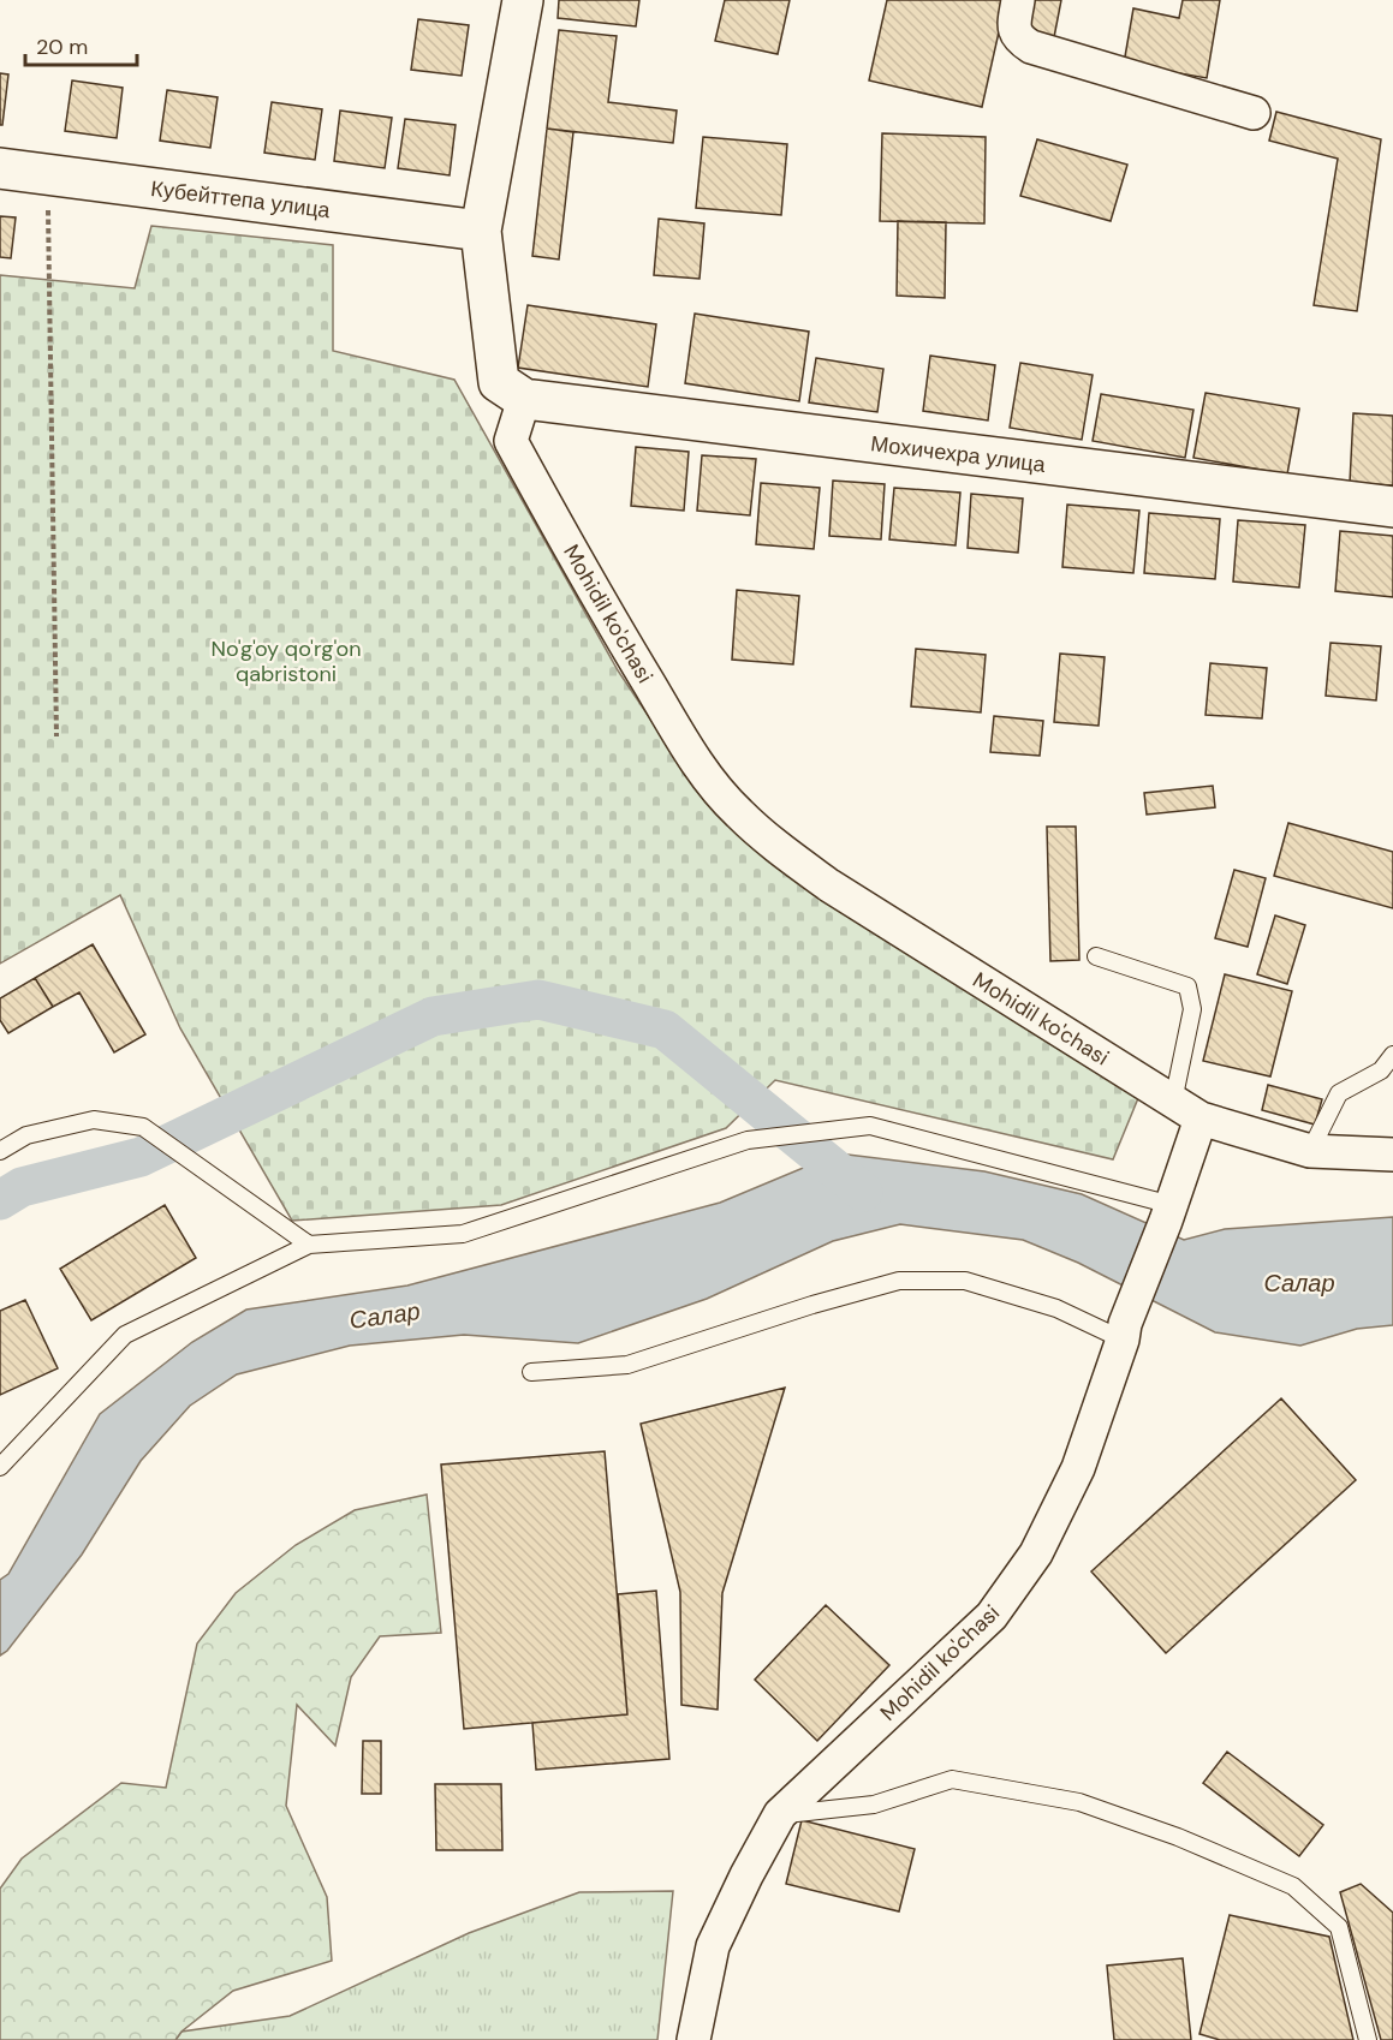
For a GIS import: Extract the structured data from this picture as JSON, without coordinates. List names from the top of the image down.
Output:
{
  "streets": {
    "street": ["Кубейттепа улица", "Мохичехра улица", "Mohidil ko'chasi"]
  },
  "crossings": [
    ["Мохичехра улица", "Mohidil ko'chasi"]
  ],
  "water": ["Салар"],
  "parks": ["No'g'oy qo'rg'on qabristoni"],
  "scale_bar": "20 m"
}
